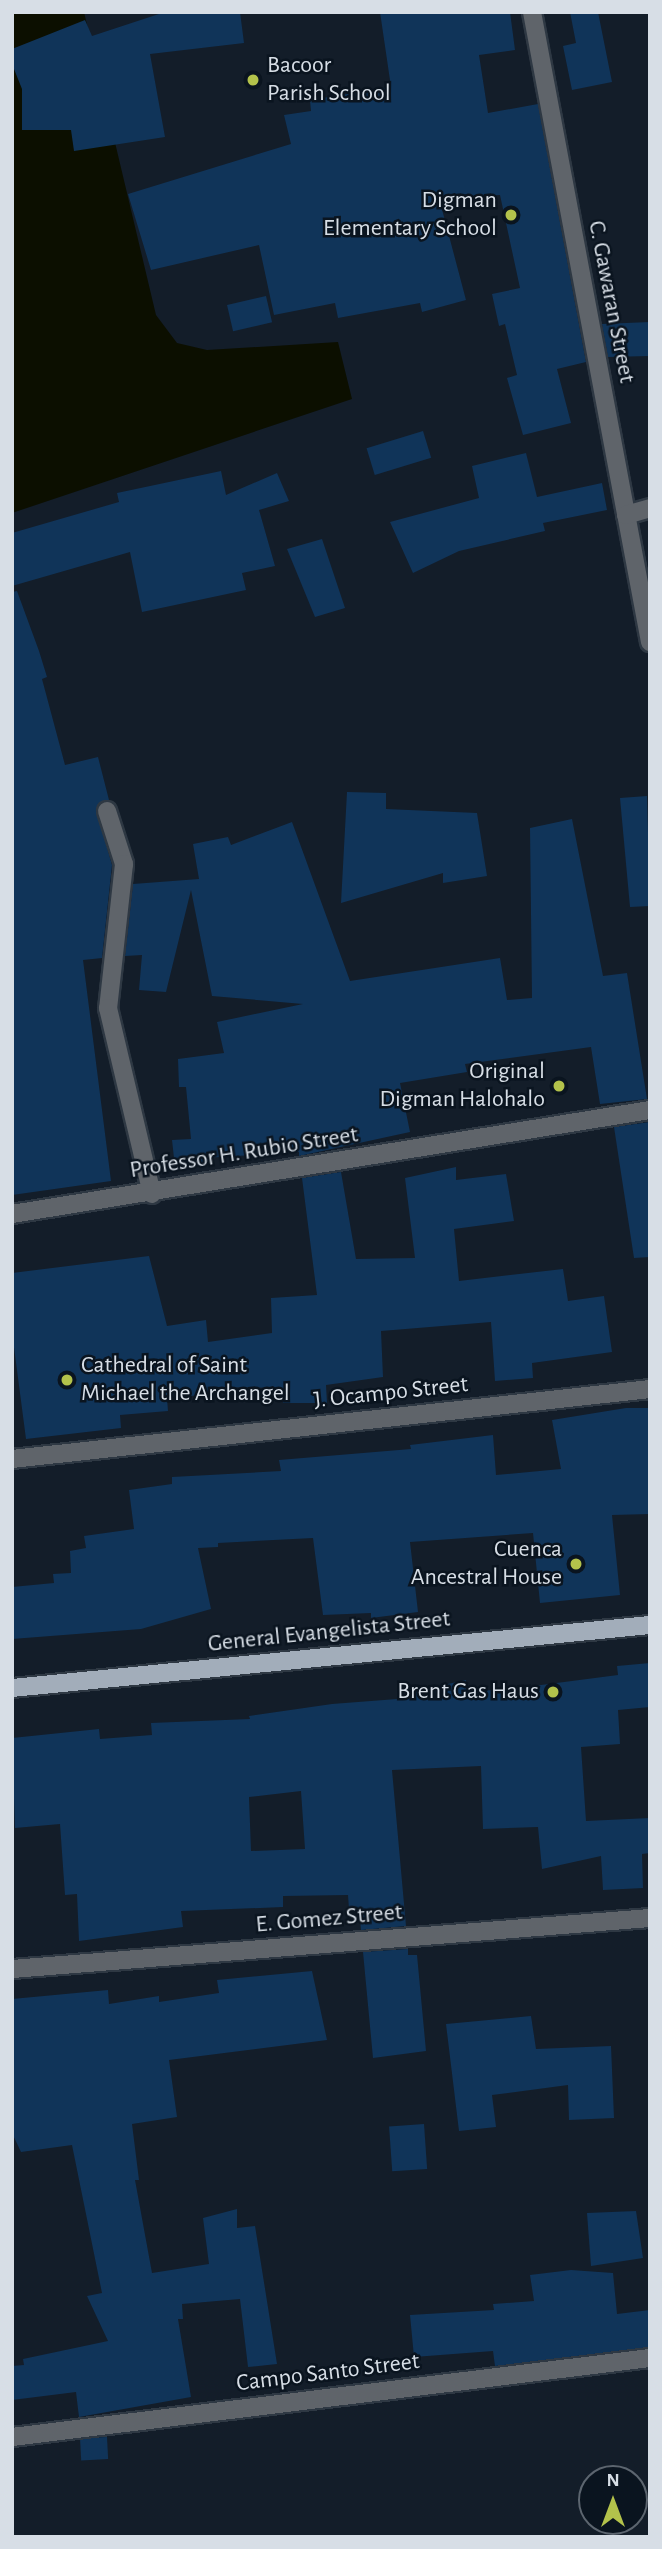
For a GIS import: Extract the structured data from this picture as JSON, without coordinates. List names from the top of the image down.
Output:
{
  "streets": {
    "main road": ["General Evangelista Street"],
    "street": [
      "C. Gawaran Street",
      "Professor H. Rubio Street",
      "J. Ocampo Street",
      "E. Gomez Street",
      "Campo Santo Street"
    ]
  },
  "places": [
    "Bacoor Parish School",
    "Digman Elementary School",
    "Original Digman Halohalo",
    "Cathedral of Saint Michael the Archangel",
    "Cuenca Ancestral House",
    "Brent Gas Haus"
  ],
  "north": "top"
}
